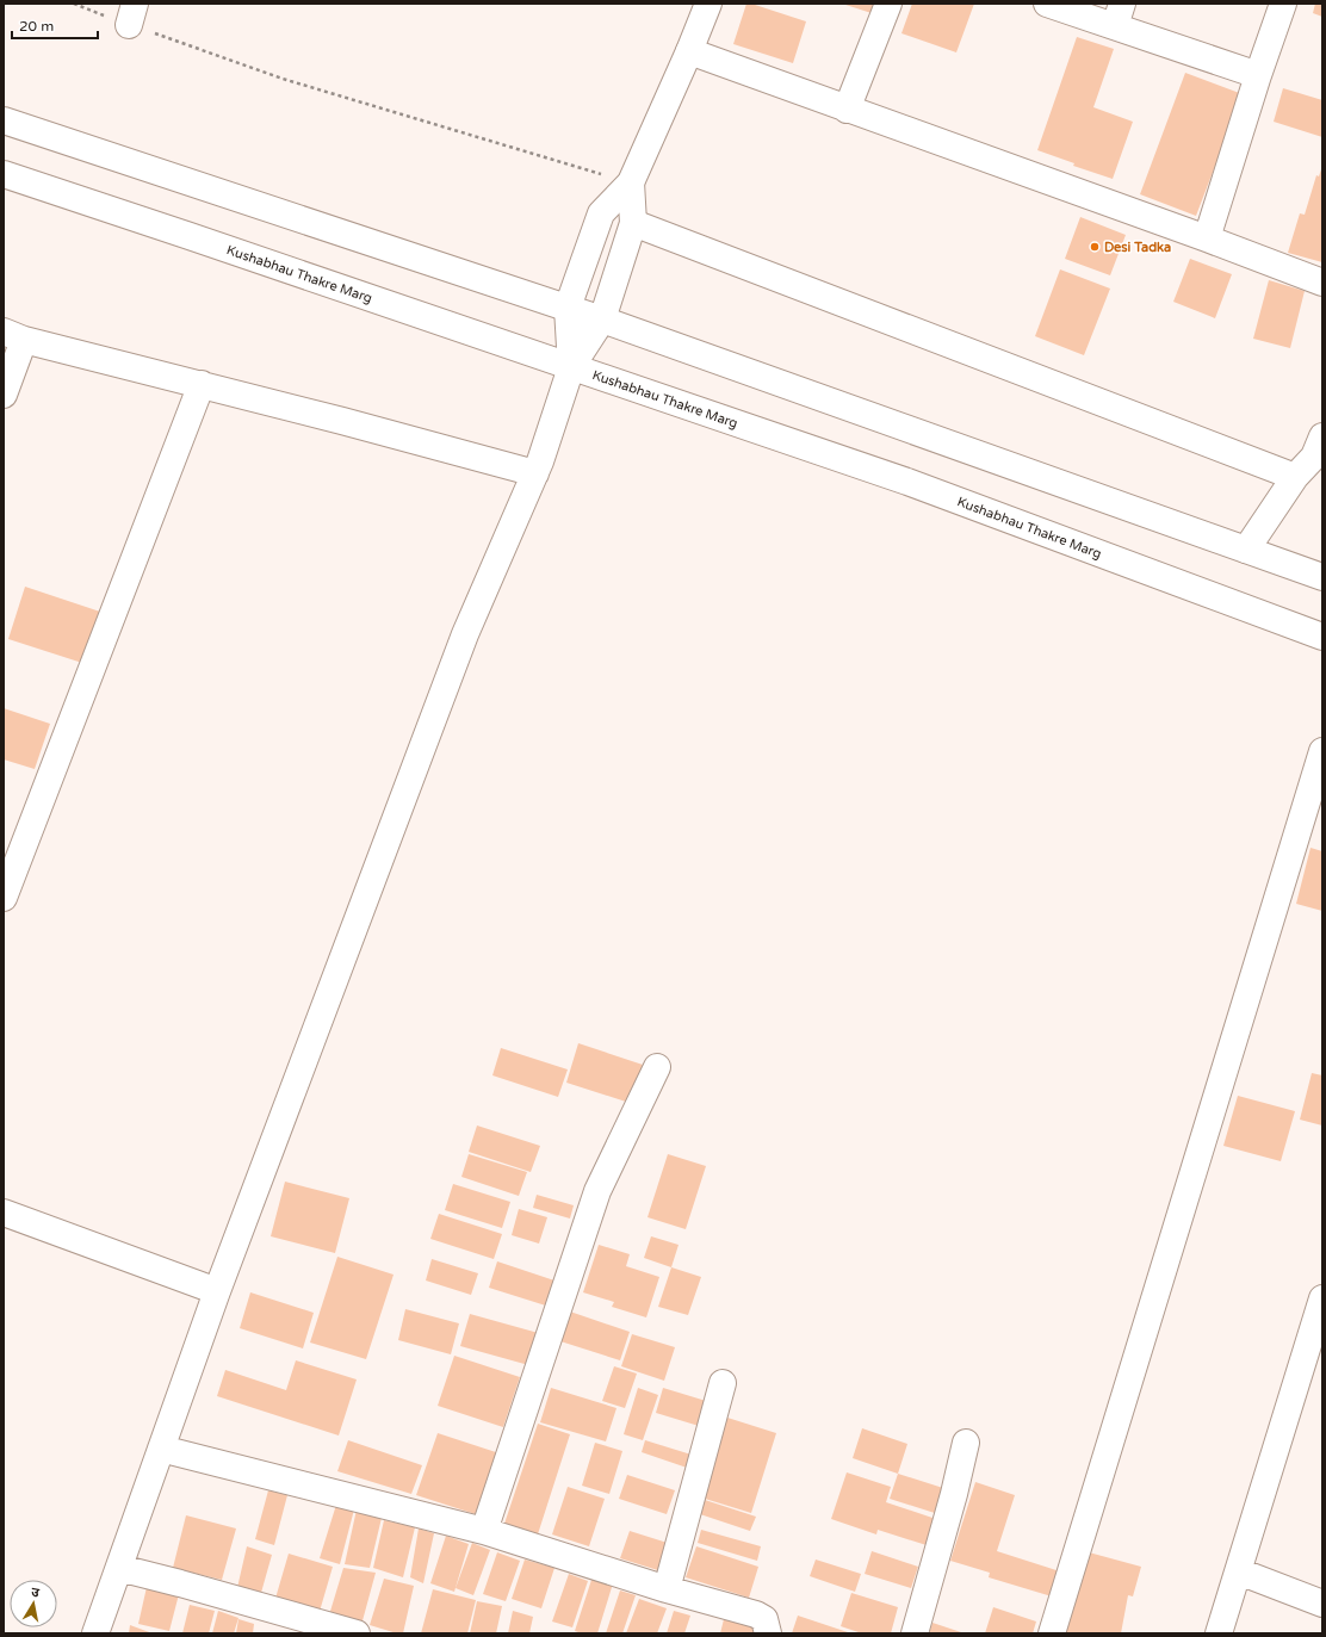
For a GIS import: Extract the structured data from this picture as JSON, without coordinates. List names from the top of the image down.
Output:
{
  "streets": {
    "street": ["Kushabhau Thakre Marg"]
  },
  "places": ["Desi Tadka"],
  "scale_bar": "20 m",
  "north": "top"
}
